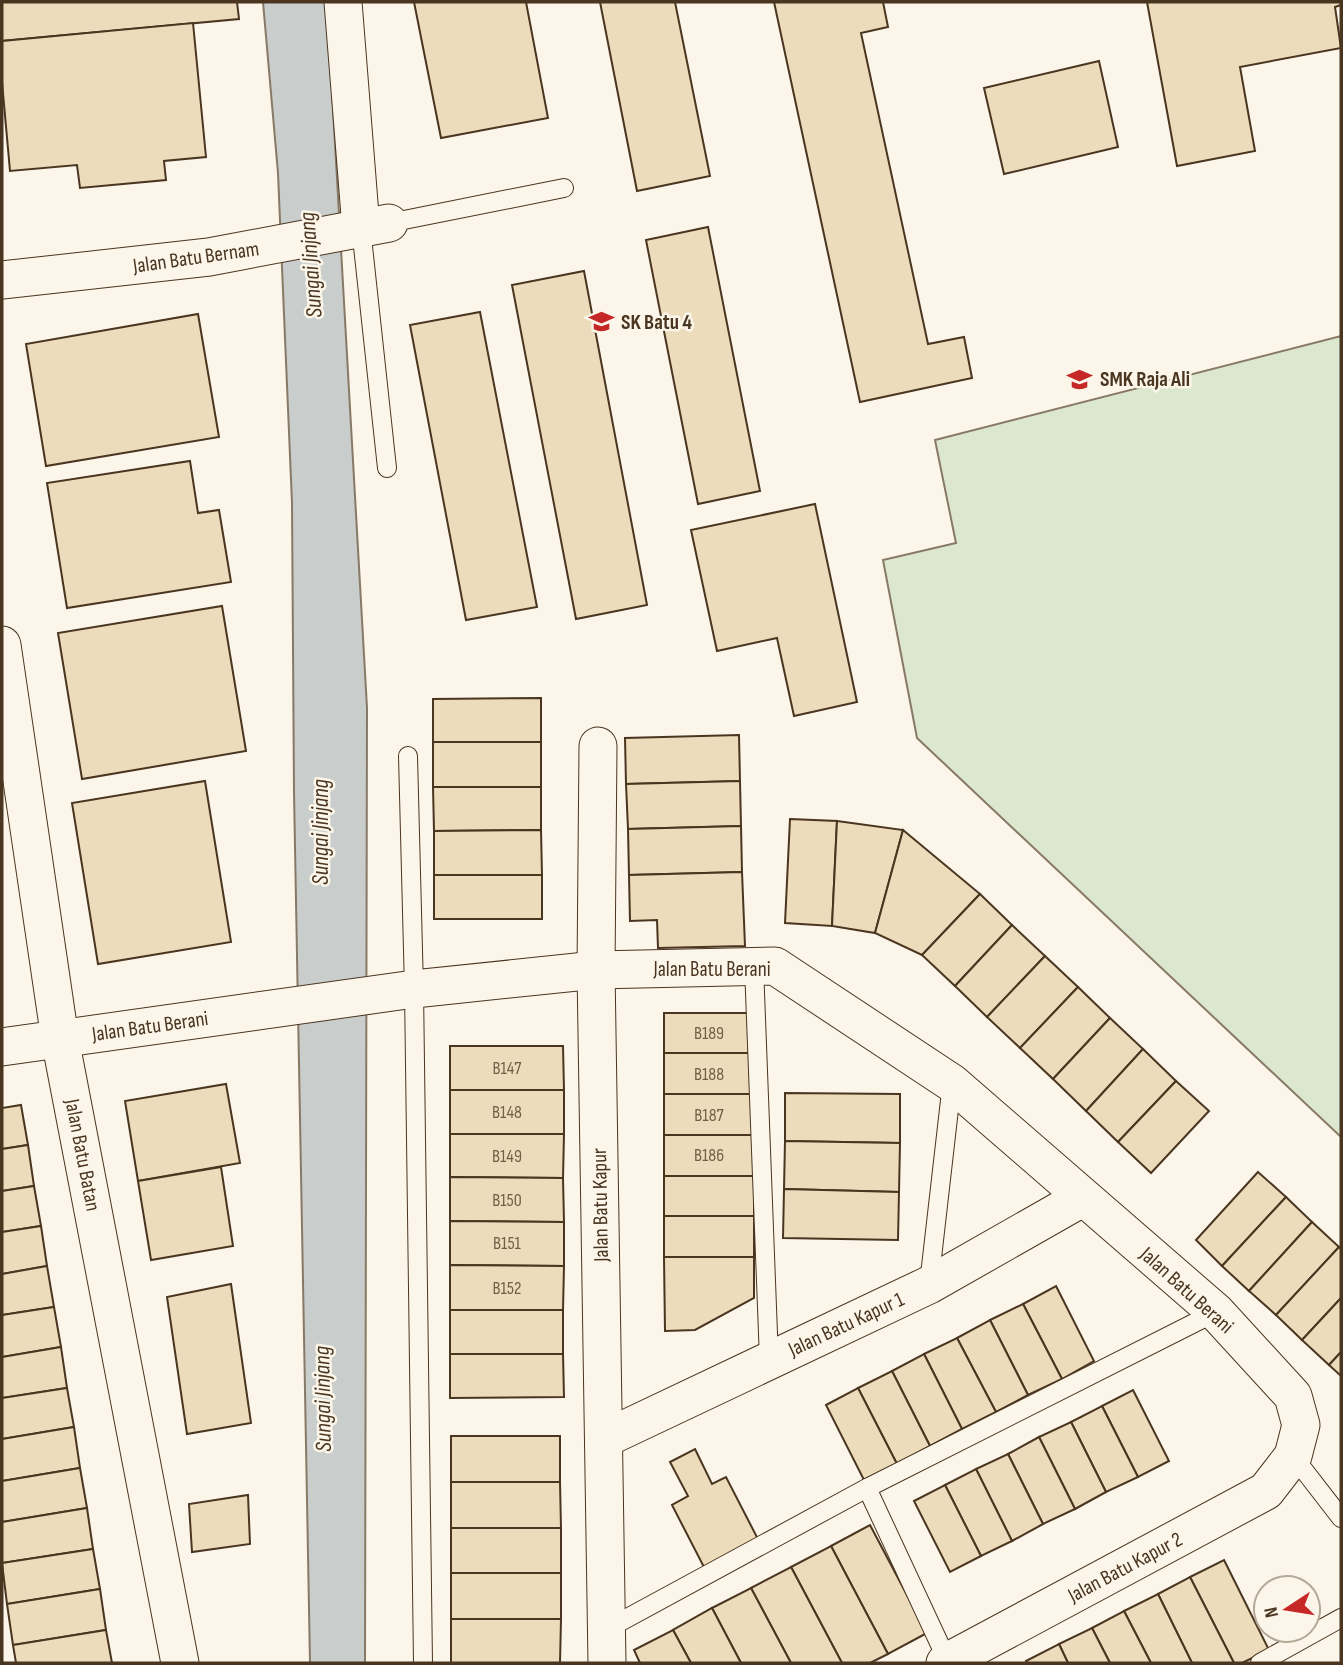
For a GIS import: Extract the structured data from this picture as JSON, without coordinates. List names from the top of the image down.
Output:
{
  "streets": {
    "street": [
      "Jalan Batu Bernam",
      "Jalan Batu Berani",
      "Jalan Batu Batan",
      "Jalan Batu Kapur",
      "Jalan Batu Kapur 1",
      "Jalan Batu Kapur 2"
    ]
  },
  "crossings": [
    ["Jalan Batu Berani", "Jalan Batu Batan"],
    ["Jalan Batu Berani", "Jalan Batu Kapur"],
    ["Jalan Batu Berani", "Jalan Batu Kapur 1"],
    ["Jalan Batu Berani", "Jalan Batu Kapur 2"],
    ["Jalan Batu Kapur", "Jalan Batu Kapur 1"]
  ],
  "water": ["Sungai Jinjang"],
  "places": {
    "school or university": ["SK Batu 4", "SMK Raja Ali"]
  },
  "house_numbers": [
    "B189",
    "B147",
    "B188",
    "B148",
    "B187",
    "B186",
    "B149",
    "B150",
    "B151",
    "B152"
  ],
  "north": "left"
}
